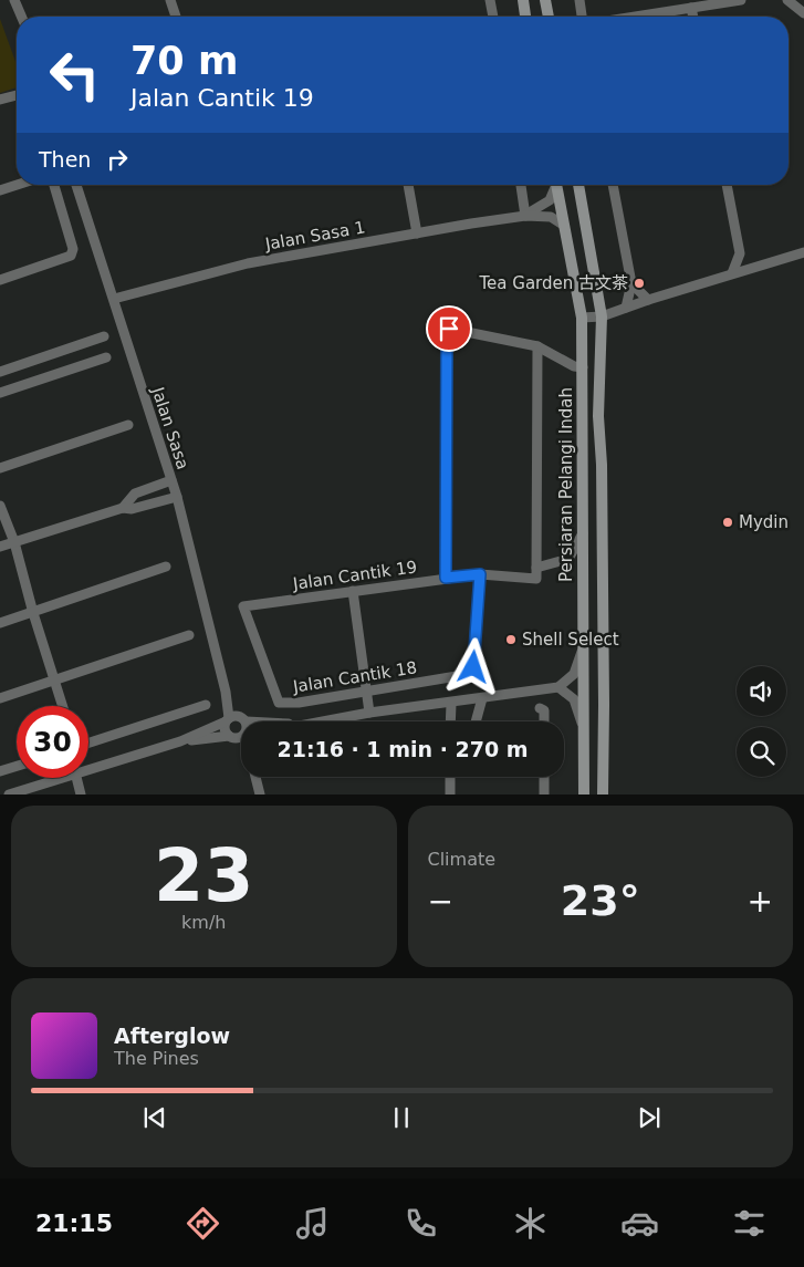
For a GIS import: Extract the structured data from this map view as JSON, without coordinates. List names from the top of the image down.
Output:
{
  "streets": {
    "main road": ["Persiaran Pelangi Indah"],
    "street": [
      "Jalan Sasa 1",
      "Jalan Sasa",
      "Jalan Cantik 19",
      "Jalan Cantik 18"
    ]
  },
  "crossings": [
    ["Jalan Sasa 1", "Jalan Sasa"],
    ["Jalan Sasa 1", "Persiaran Pelangi Indah"],
    ["Jalan Cantik 19", "Jalan Cantik 18"]
  ],
  "places": ["Tea Garden 古文茶", "Mydin", "Shell Select"],
  "page": {
    "turn": ["70 m", "Jalan Cantik 19"],
    "then": "Then",
    "limit": "30",
    "trip": "21:16 · 1 min · 270 m",
    "tile": [
      ["23", "km/h"],
      "Climate"
    ],
    "heat": ["−", "23°", "+"],
    "song": ["Afterglow", "The Pines"],
    "tabs": "21:15"
  }
}
